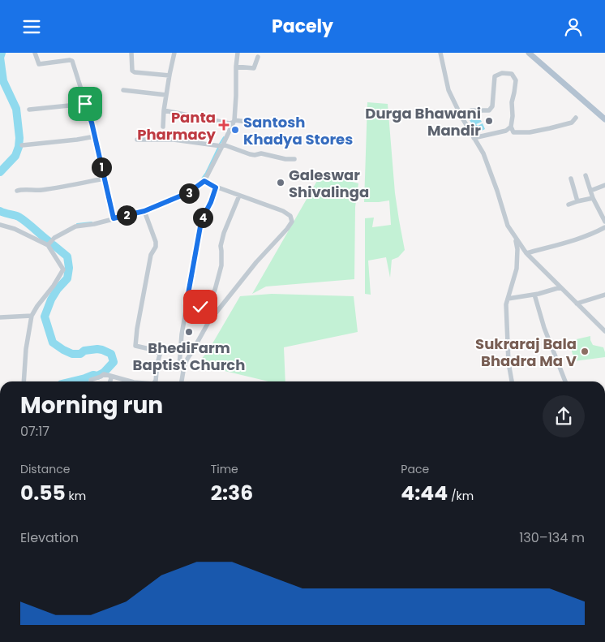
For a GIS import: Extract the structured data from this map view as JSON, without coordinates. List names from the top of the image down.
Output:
{
  "places": {
    "other": [
      "Durga Bhawani Mandir",
      "Santosh Khadya Stores",
      "Galeswar Shivalinga",
      "BhediFarm Baptist Church",
      "Sukraraj Bala Bhadra Ma V"
    ],
    "health": ["Panta Pharmacy"]
  },
  "page": {
    "header": "Pacely",
    "pins": [
      "1",
      "3",
      "2",
      "4"
    ],
    "heading": ["Morning run", "07:17"],
    "stats": [
      ["Distance", "0.55 km"],
      ["Time", "2:36"],
      ["Pace", "4:44 /km"]
    ],
    "chart": ["Elevation", "130–134 m"]
  }
}
